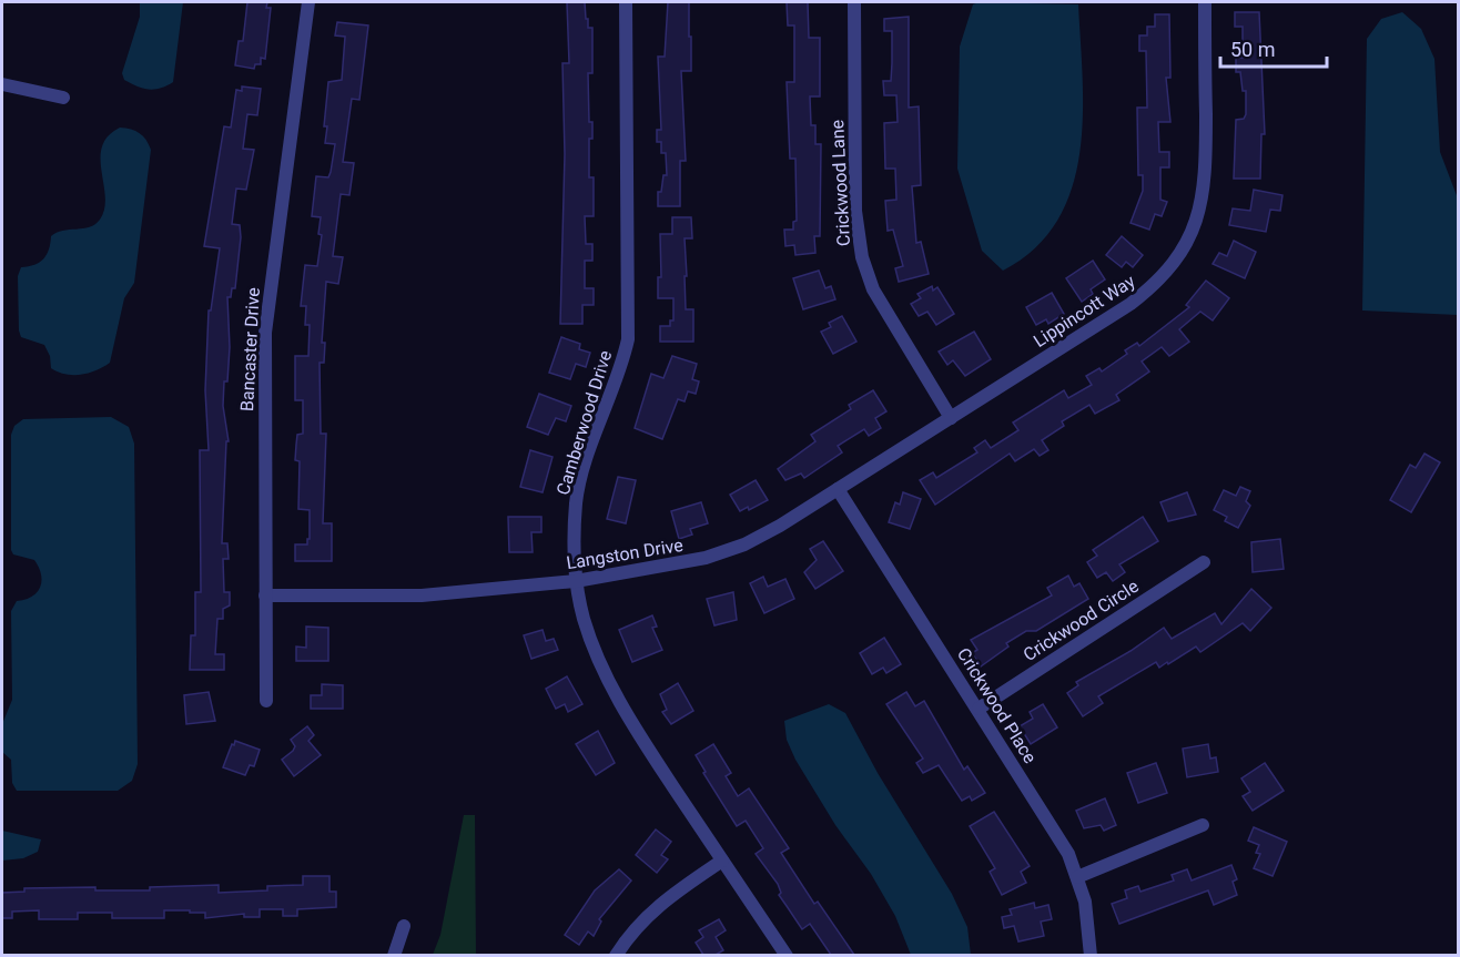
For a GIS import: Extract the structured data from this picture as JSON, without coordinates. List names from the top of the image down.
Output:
{
  "streets": {
    "street": [
      "Crickwood Lane",
      "Lippincott Way",
      "Bancaster Drive",
      "Camberwood Drive",
      "Langston Drive",
      "Crickwood Circle",
      "Crickwood Place"
    ]
  },
  "crossings": [
    ["Crickwood Lane", "Lippincott Way"],
    ["Crickwood Lane", "Langston Drive"],
    ["Lippincott Way", "Langston Drive"],
    ["Bancaster Drive", "Langston Drive"],
    ["Camberwood Drive", "Langston Drive"],
    ["Langston Drive", "Crickwood Place"],
    ["Crickwood Circle", "Crickwood Place"]
  ],
  "scale_bar": "50 m"
}
